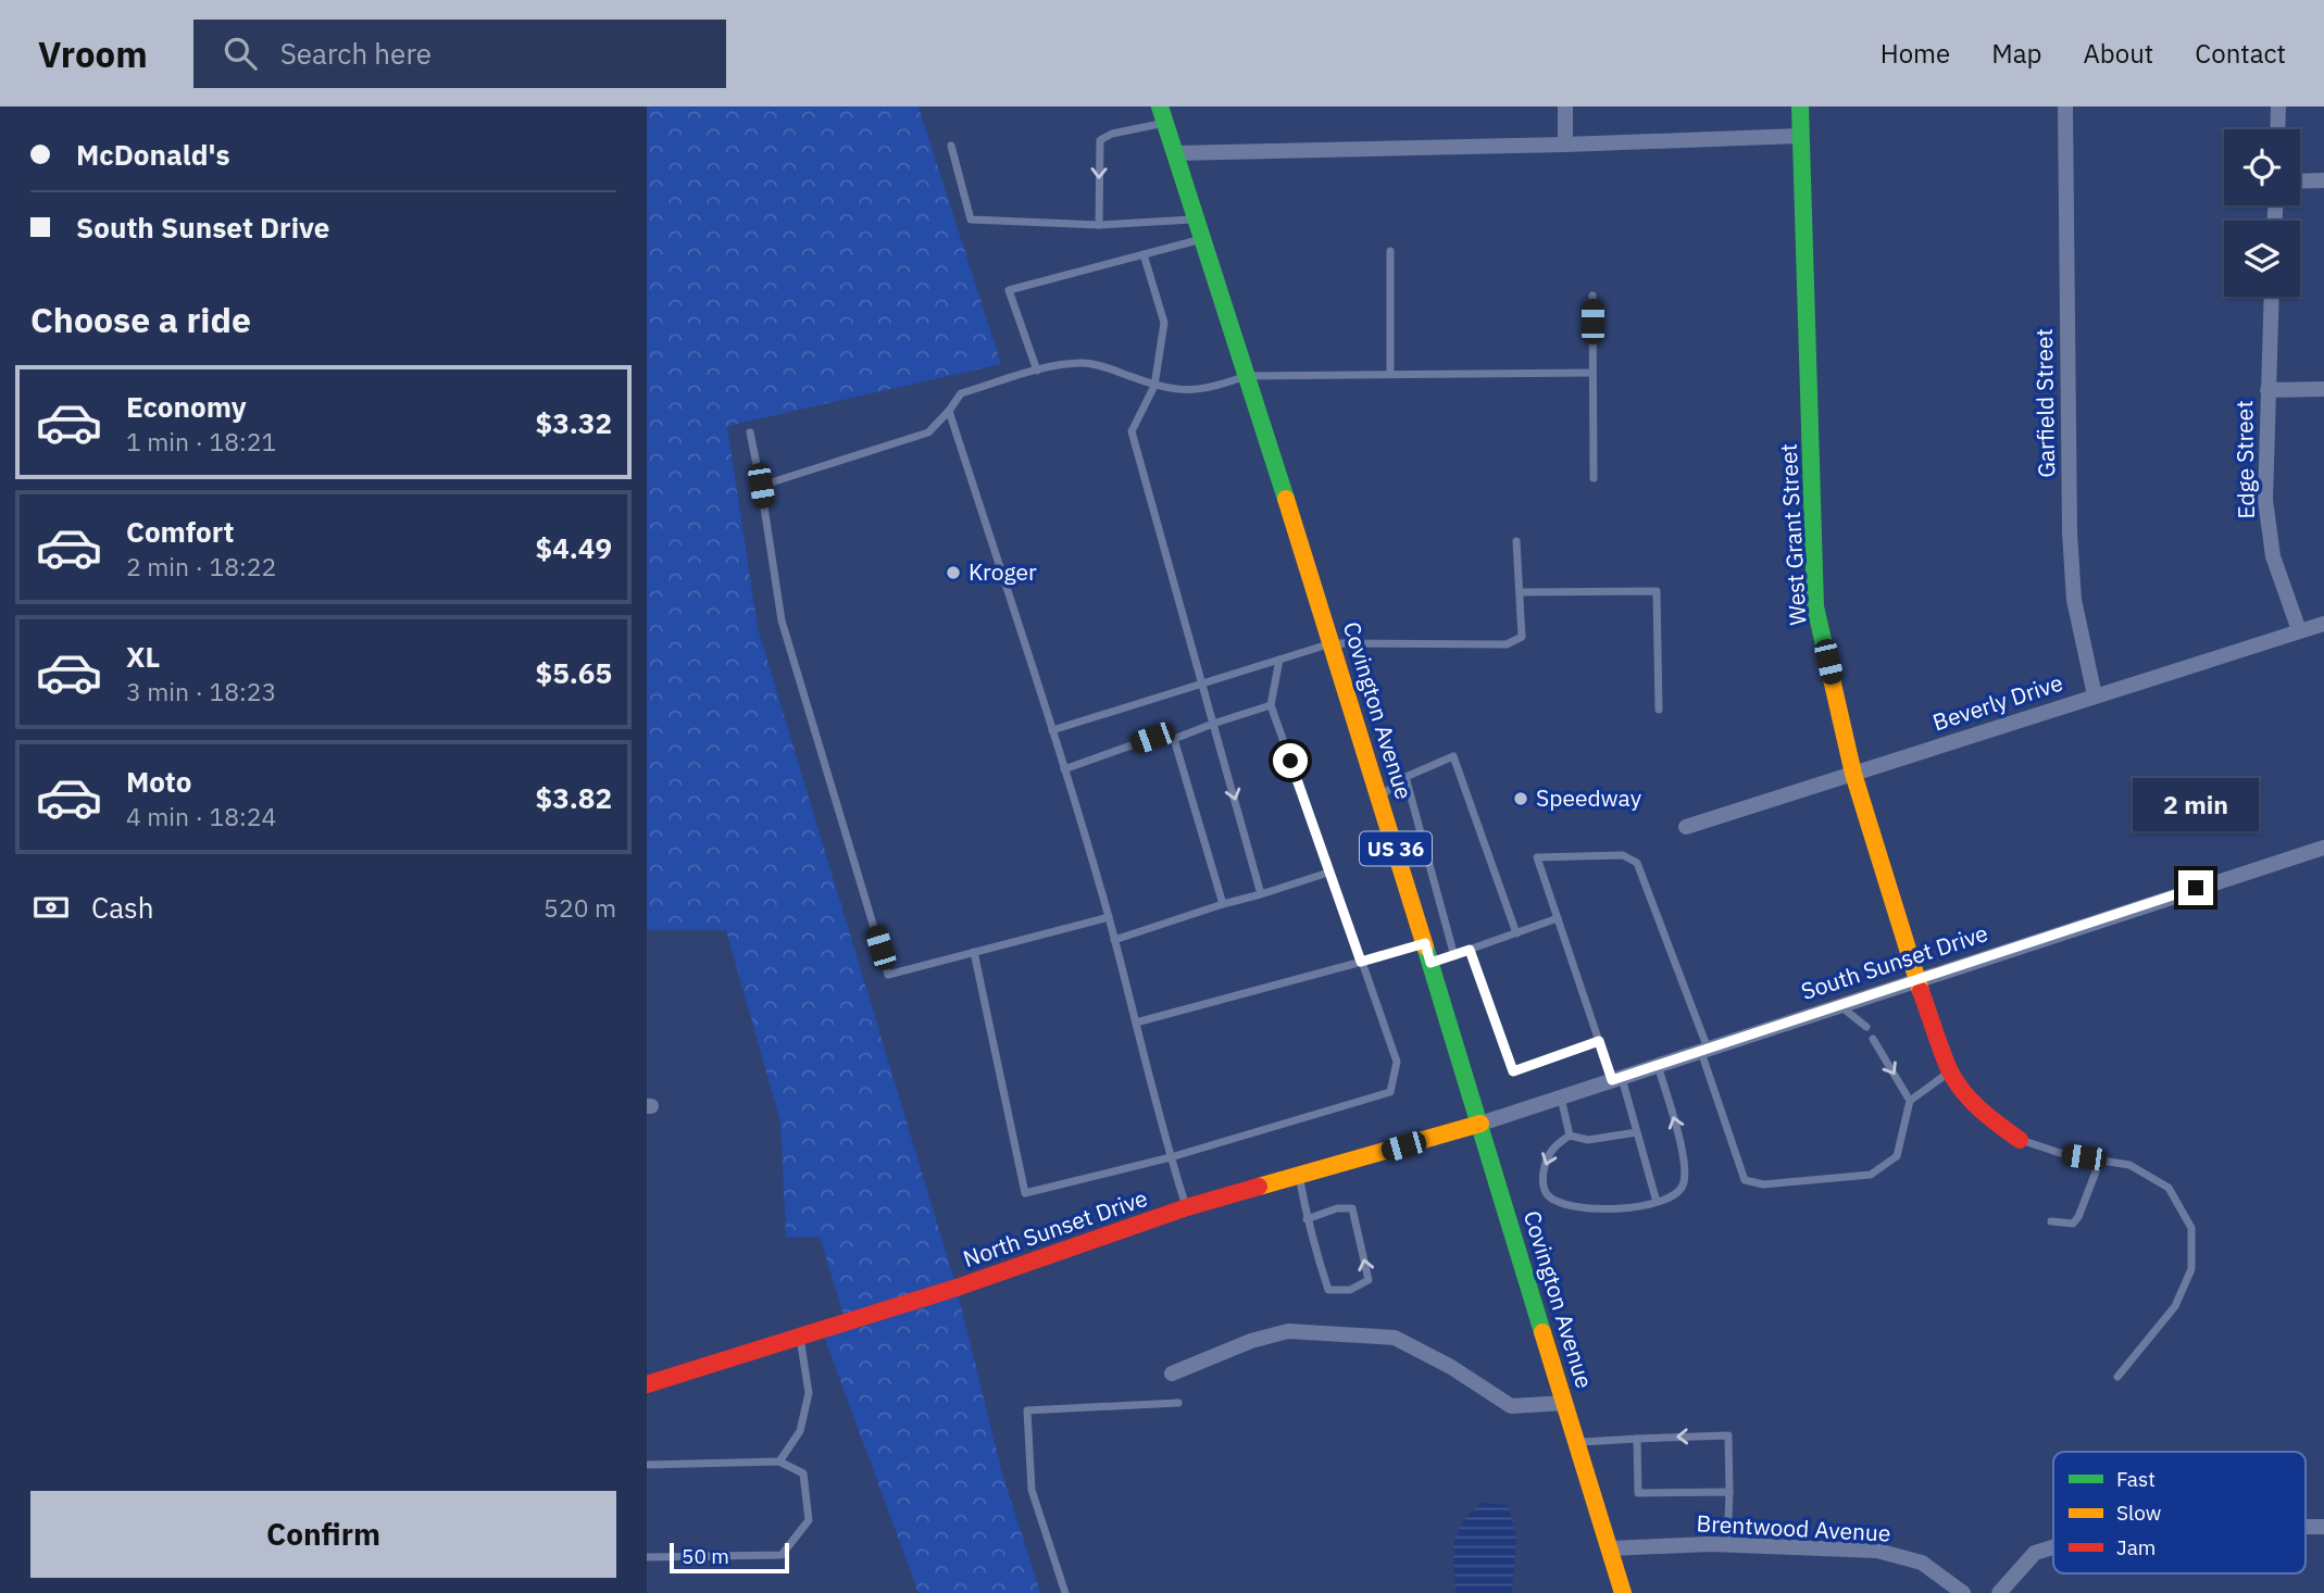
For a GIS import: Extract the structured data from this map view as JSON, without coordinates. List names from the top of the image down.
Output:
{
  "streets": {
    "main road": [
      "West Grant Street",
      "Covington Avenue",
      "US 36",
      "North Sunset Drive"
    ],
    "street": [
      "Garfield Street",
      "Edge Street",
      "Beverly Drive",
      "South Sunset Drive",
      "Brentwood Avenue"
    ]
  },
  "crossings": [
    ["Garfield Street", "Beverly Drive"],
    ["Edge Street", "Beverly Drive"],
    ["West Grant Street", "Beverly Drive"],
    ["West Grant Street", "South Sunset Drive"],
    ["Covington Avenue", "South Sunset Drive"],
    ["Covington Avenue", "North Sunset Drive"],
    ["Covington Avenue", "Brentwood Avenue"],
    ["South Sunset Drive", "North Sunset Drive"]
  ],
  "places": ["Kroger", "Speedway"],
  "legend": ["Fast", "Slow", "Jam"],
  "scale_bar": "50 m",
  "page": {
    "header": "Vroom",
    "search": "Search here",
    "nav": [
      "Home",
      "Map",
      "About",
      "Contact"
    ],
    "banner": ["McDonald's", "South Sunset Drive"],
    "heading": "Choose a ride",
    "list": [
      {
        "name": "Economy",
        "note": "1 min · 18:21",
        "value": "$3.32"
      },
      {
        "name": "Comfort",
        "note": "2 min · 18:22",
        "value": "$4.49"
      },
      {
        "name": "XL",
        "note": "3 min · 18:23",
        "value": "$5.65"
      },
      {
        "name": "Moto",
        "note": "4 min · 18:24",
        "value": "$3.82"
      }
    ],
    "bubble": "2 min",
    "pay": ["Cash", "520 m"],
    "buttons": "Confirm",
    "scale": "50 m"
  }
}
